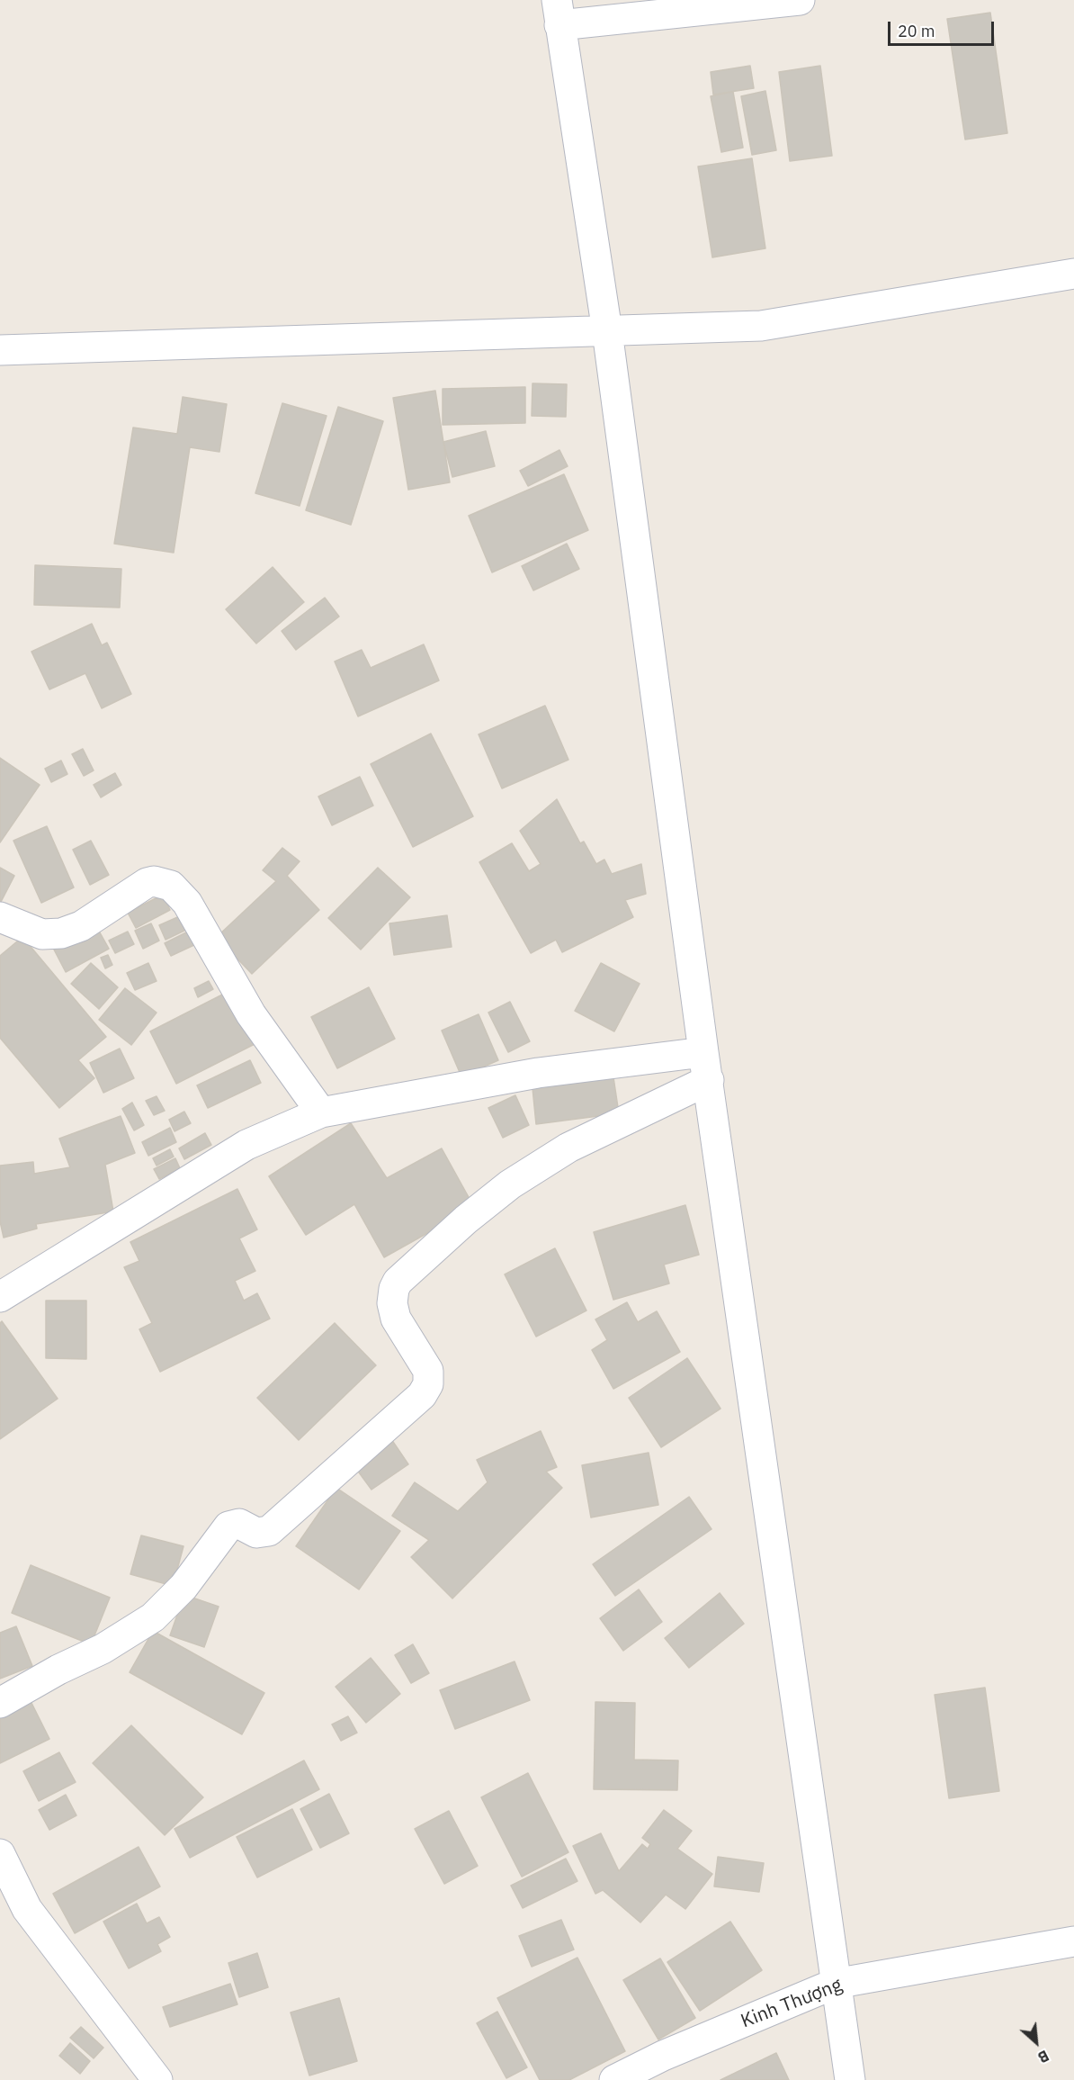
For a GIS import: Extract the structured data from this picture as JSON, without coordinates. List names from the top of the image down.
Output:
{
  "streets": {
    "street": ["Kinh Thượng"]
  },
  "scale_bar": "20 m",
  "north": "bottom right"
}
